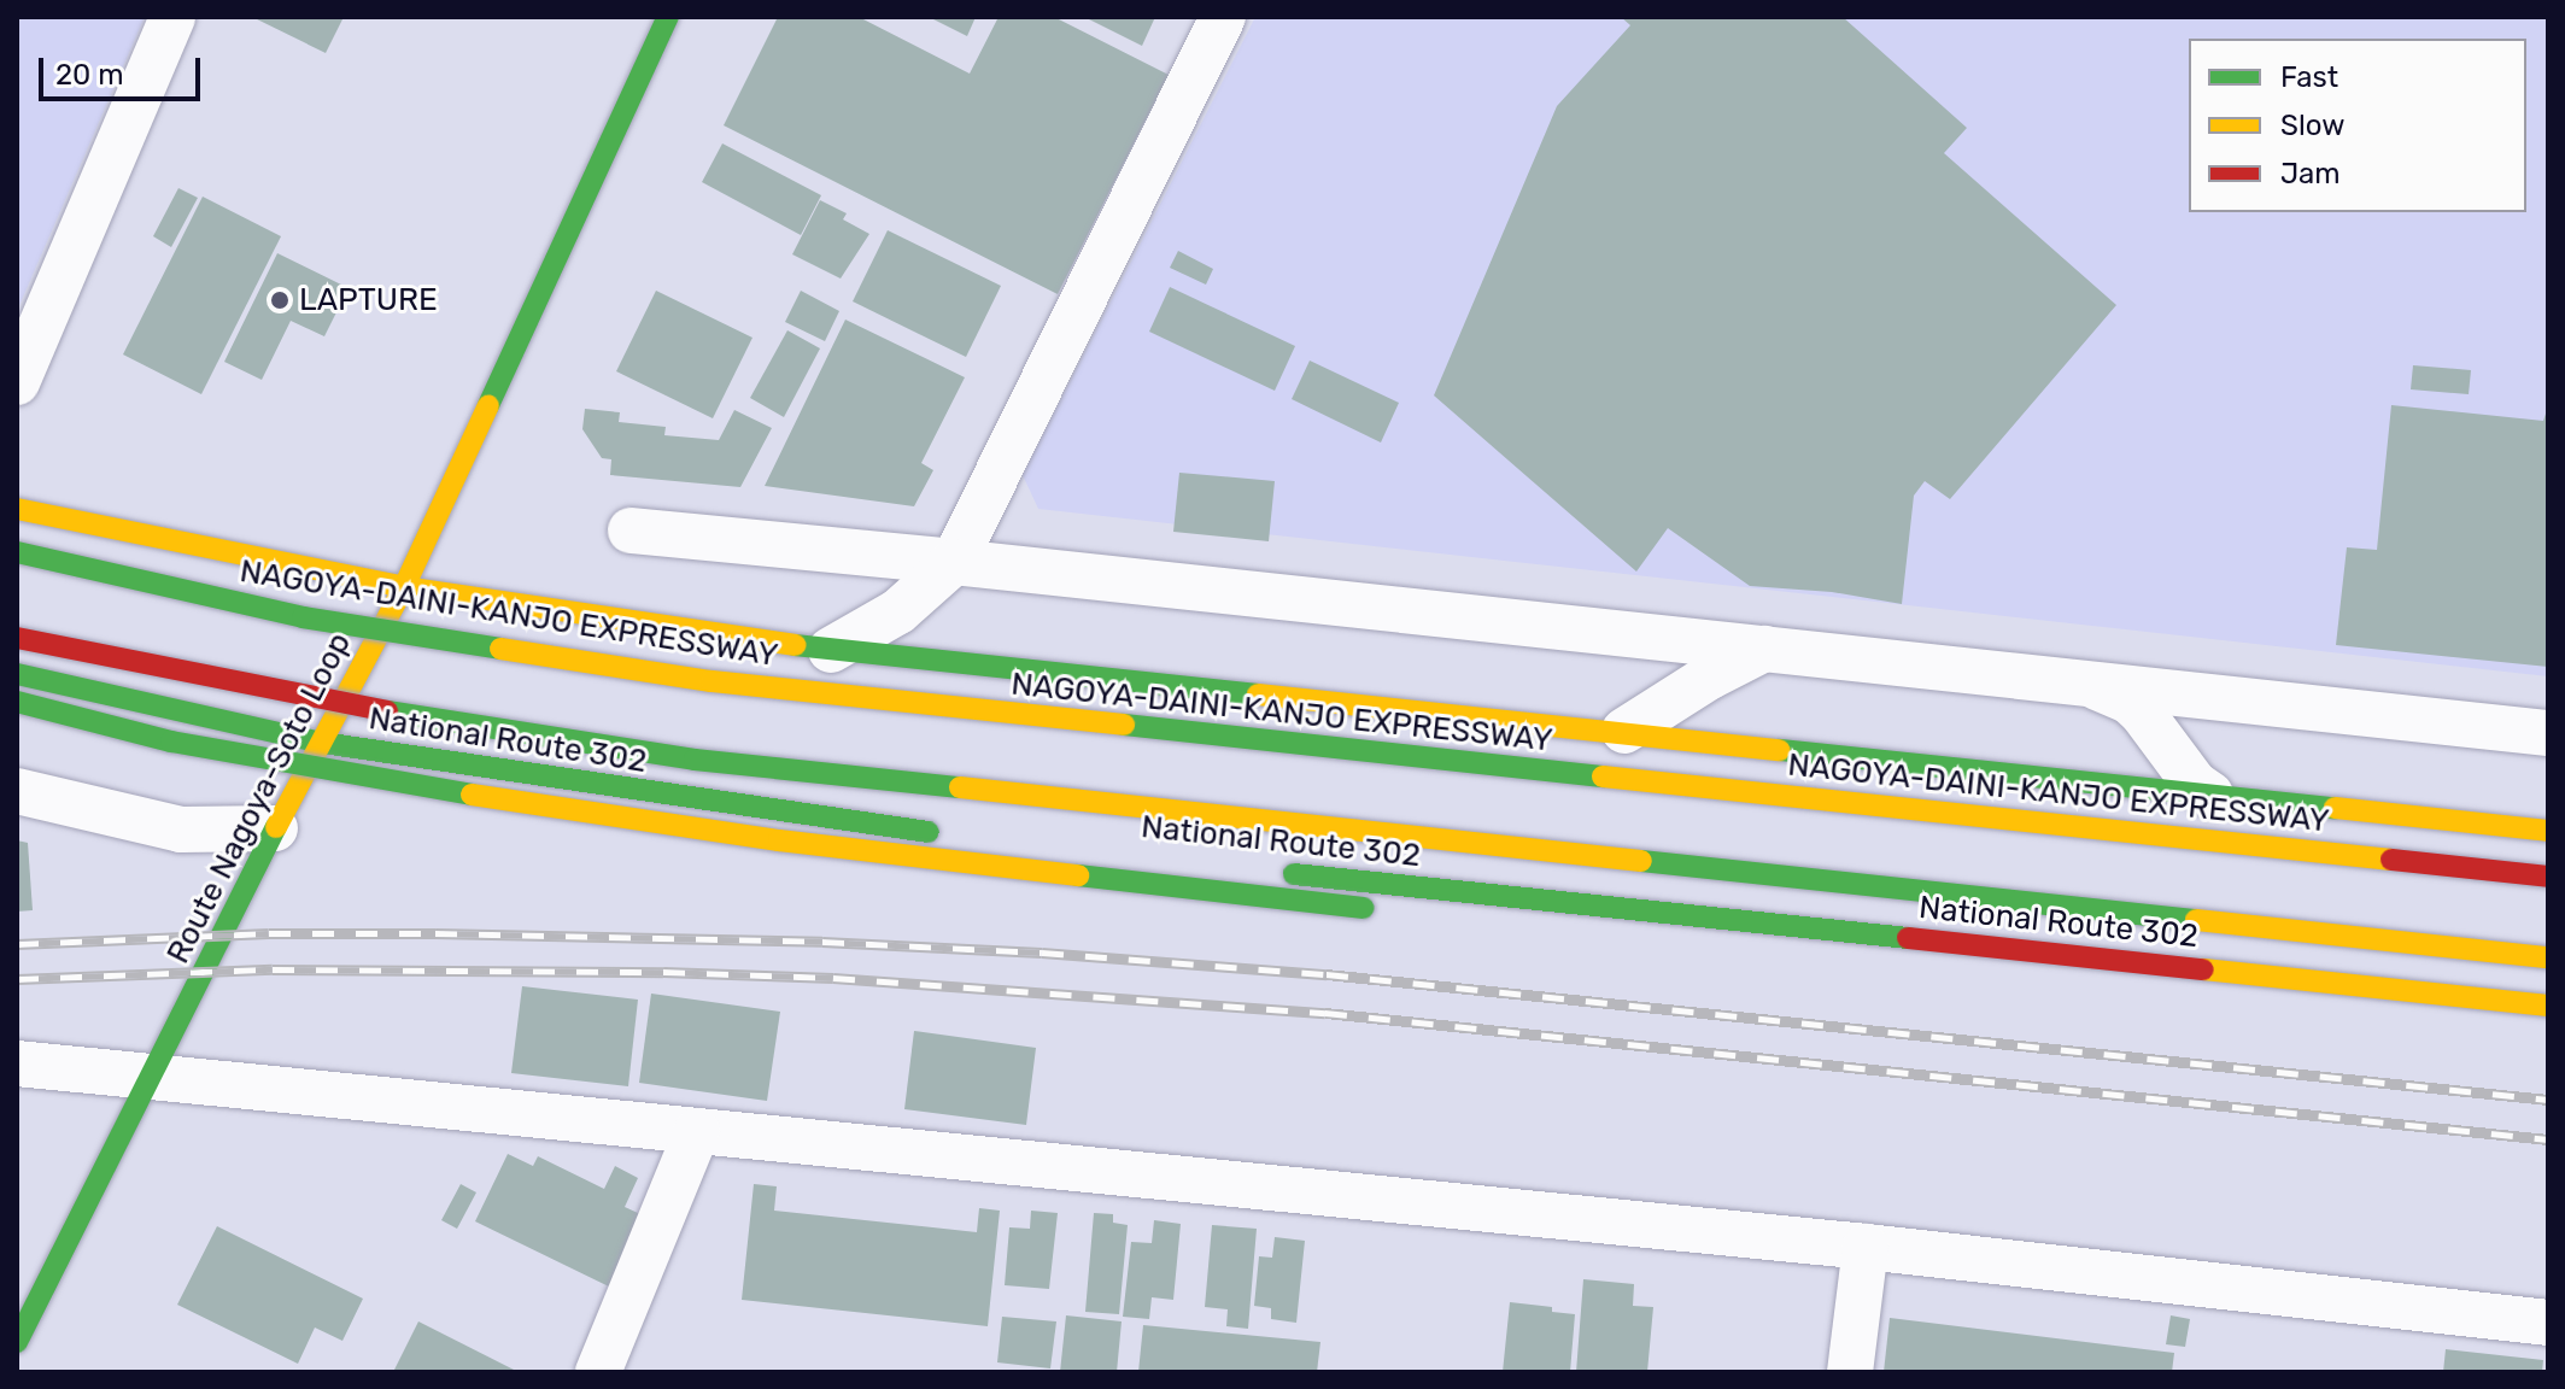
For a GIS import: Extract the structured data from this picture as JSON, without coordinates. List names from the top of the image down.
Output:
{
  "streets": {
    "main road": ["NAGOYA-DAINI-KANJO EXPRESSWAY", "National Route 302", "Route Nagoya-Soto Loop"]
  },
  "crossings": [
    ["National Route 302", "Route Nagoya-Soto Loop"]
  ],
  "places": ["LAPTURE"],
  "legend": ["Fast", "Slow", "Jam"],
  "scale_bar": "20 m"
}
